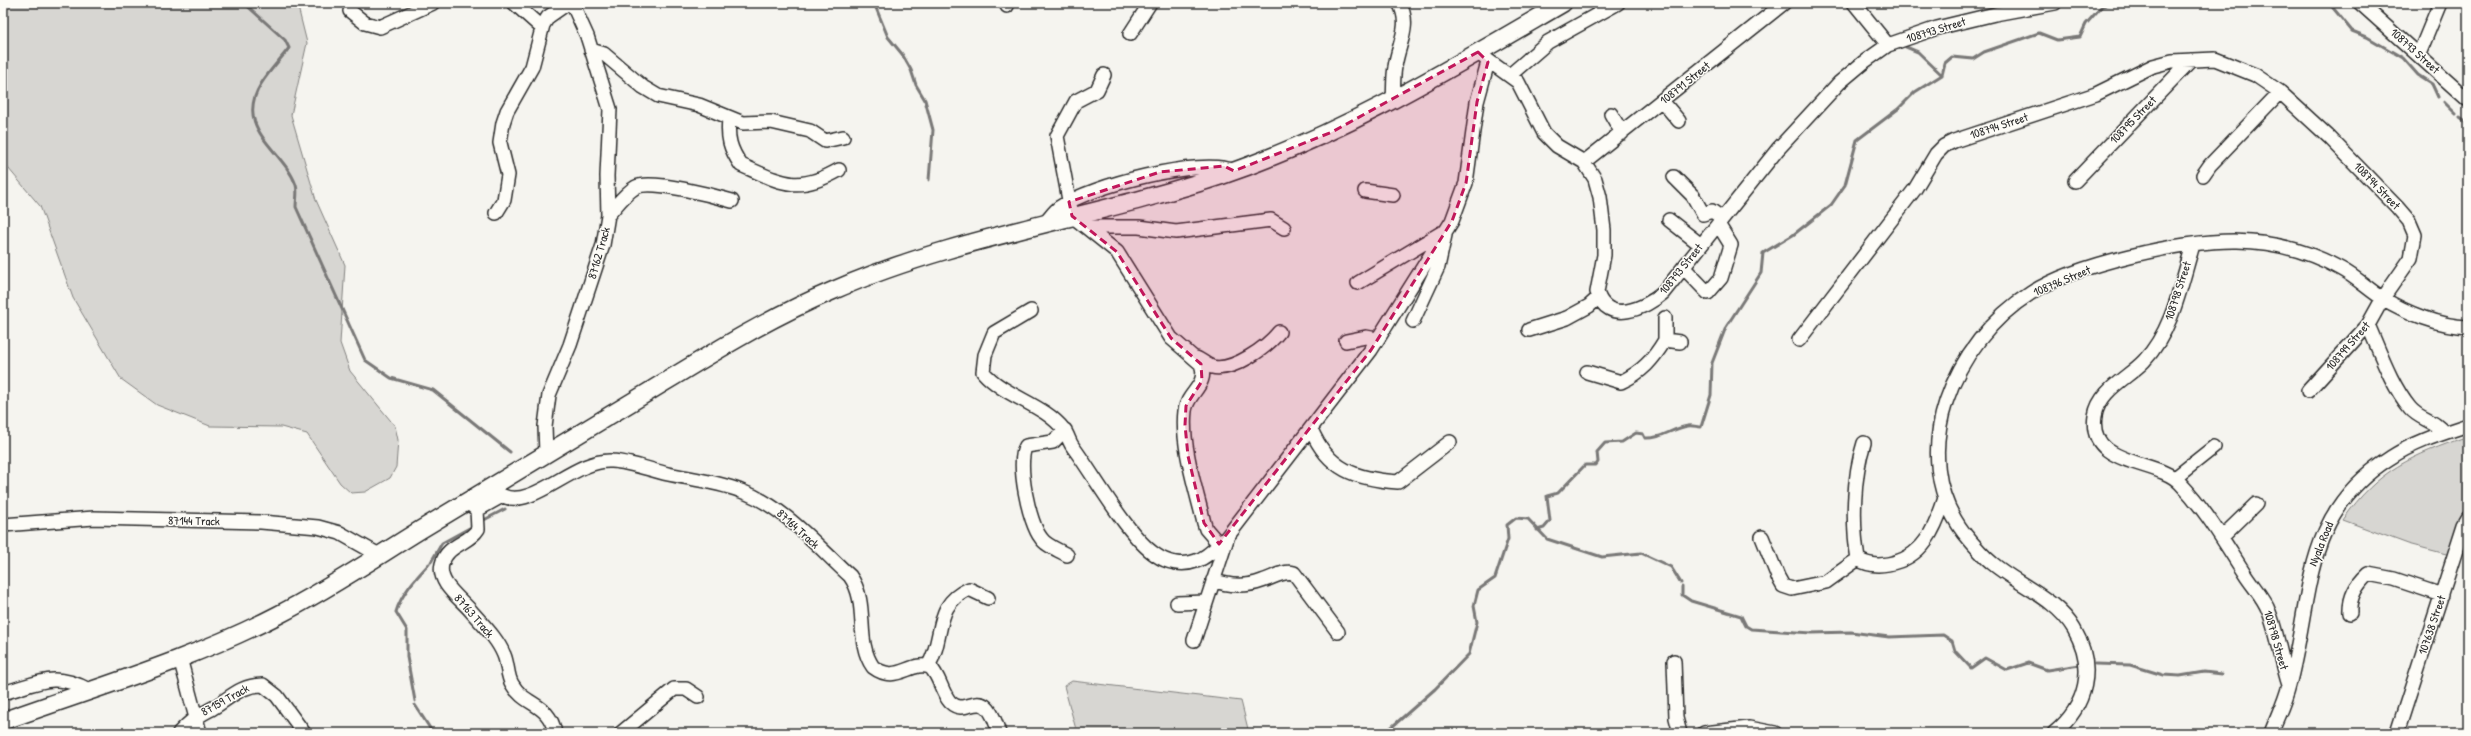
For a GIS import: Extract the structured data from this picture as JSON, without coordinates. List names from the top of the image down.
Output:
{
  "streets": {
    "street": [
      "108793 Street",
      "108791 Street",
      "108795 Street",
      "108794 Street",
      "87162 Track",
      "108796 Street",
      "108798 Street",
      "108799 Street",
      "87144 Track",
      "87164 Track",
      "Nyala Road",
      "87163 Track",
      "107638 Street",
      "87159 Track"
    ]
  },
  "crossings": [
    ["108795 Street", "108794 Street"],
    ["108794 Street", "108796 Street"],
    ["108794 Street", "108799 Street"],
    ["108796 Street", "108798 Street"],
    ["108796 Street", "108799 Street"],
    ["108798 Street", "Nyala Road"]
  ]
}
